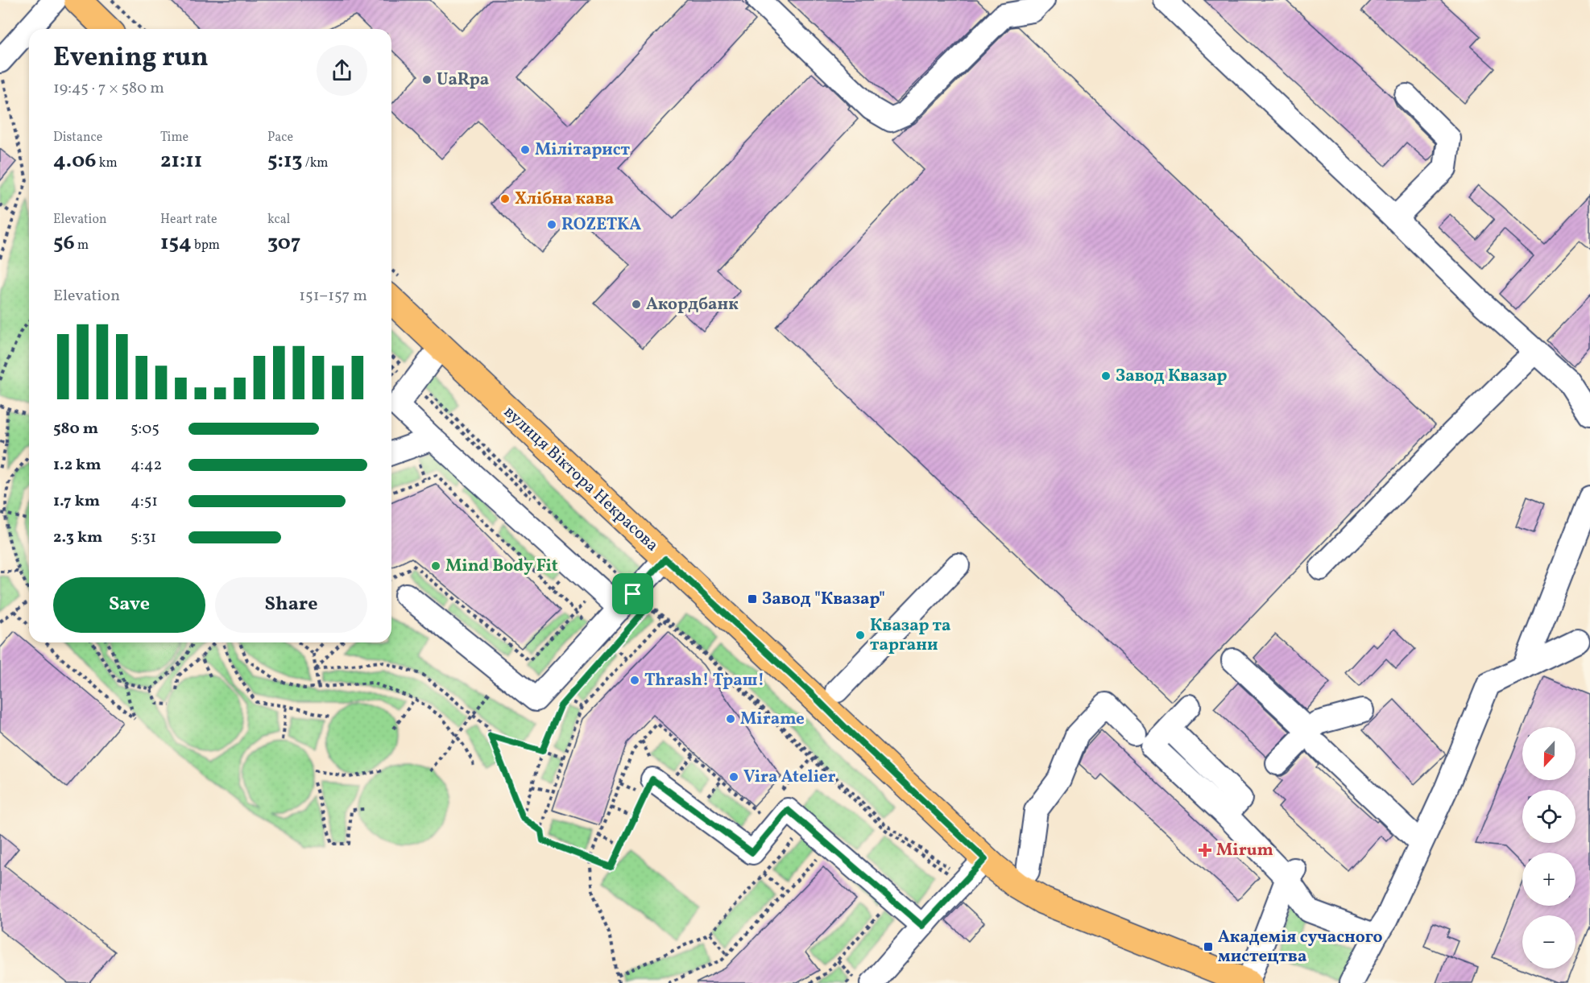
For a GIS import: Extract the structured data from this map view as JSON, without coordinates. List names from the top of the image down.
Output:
{
  "streets": {
    "main road": ["вулиця Віктора Некрасова"]
  },
  "places": {
    "other": [
      "UaRpa",
      "Мілітарист",
      "Хлібна кава",
      "ROZETKA",
      "Акордбанк",
      "Завод Квазар",
      "Mind Body Fit",
      "Квазар та таргани",
      "Thrash! Траш!",
      "Mirame",
      "Vira Atelier"
    ],
    "transit": ["Завод \"Квазар\"", "Академія сучасного мистецтва"],
    "health": ["Mirum"]
  },
  "north": "bottom",
  "page": {
    "heading": ["Evening run", "19:45 · 7 × 580 m"],
    "stats": [
      ["Distance", "4.06 km"],
      ["Time", "21:11"],
      ["Pace", "5:13 /km"],
      ["Elevation", "56 m"],
      ["Heart rate", "154 bpm"],
      ["kcal", "307"]
    ],
    "chart": ["Elevation", "151–157 m"],
    "list": [
      {
        "name": "580 m",
        "note": "5:05"
      },
      {
        "name": "1.2 km",
        "note": "4:42"
      },
      {
        "name": "1.7 km",
        "note": "4:51"
      },
      {
        "name": "2.3 km",
        "note": "5:31"
      }
    ],
    "buttons": ["Save", "Share"],
    "map_buttons": ["+", "−"]
  }
}
